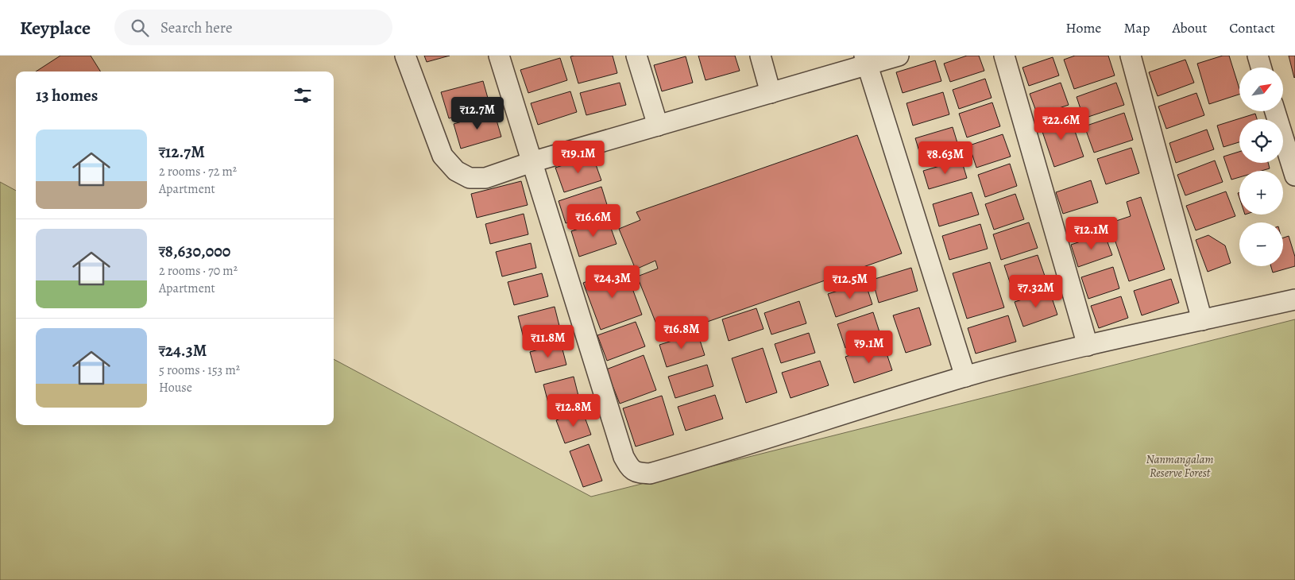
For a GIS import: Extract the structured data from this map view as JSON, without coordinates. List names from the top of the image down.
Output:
{
  "parks": ["Nanmangalam Reserve Forest"],
  "north": "top right",
  "page": {
    "header": "Keyplace",
    "search": "Search here",
    "nav": [
      "Home",
      "Map",
      "About",
      "Contact"
    ],
    "map_buttons": ["+", "−"],
    "heading": "13 homes",
    "price": [
      "₹12.7M",
      "₹22.6M",
      "₹19.1M",
      "₹8.63M",
      "₹16.6M",
      "₹12.1M",
      "₹24.3M",
      "₹12.5M",
      "₹7.32M",
      "₹16.8M",
      "₹11.8M",
      "₹9.1M",
      "₹12.8M"
    ],
    "list": [
      {
        "name": "₹12.7M",
        "note": "2 rooms · 72 m² · Apartment"
      },
      {
        "name": "₹8,630,000",
        "note": "2 rooms · 70 m² · Apartment"
      },
      {
        "name": "₹24.3M",
        "note": "5 rooms · 153 m² · House"
      }
    ]
  }
}
